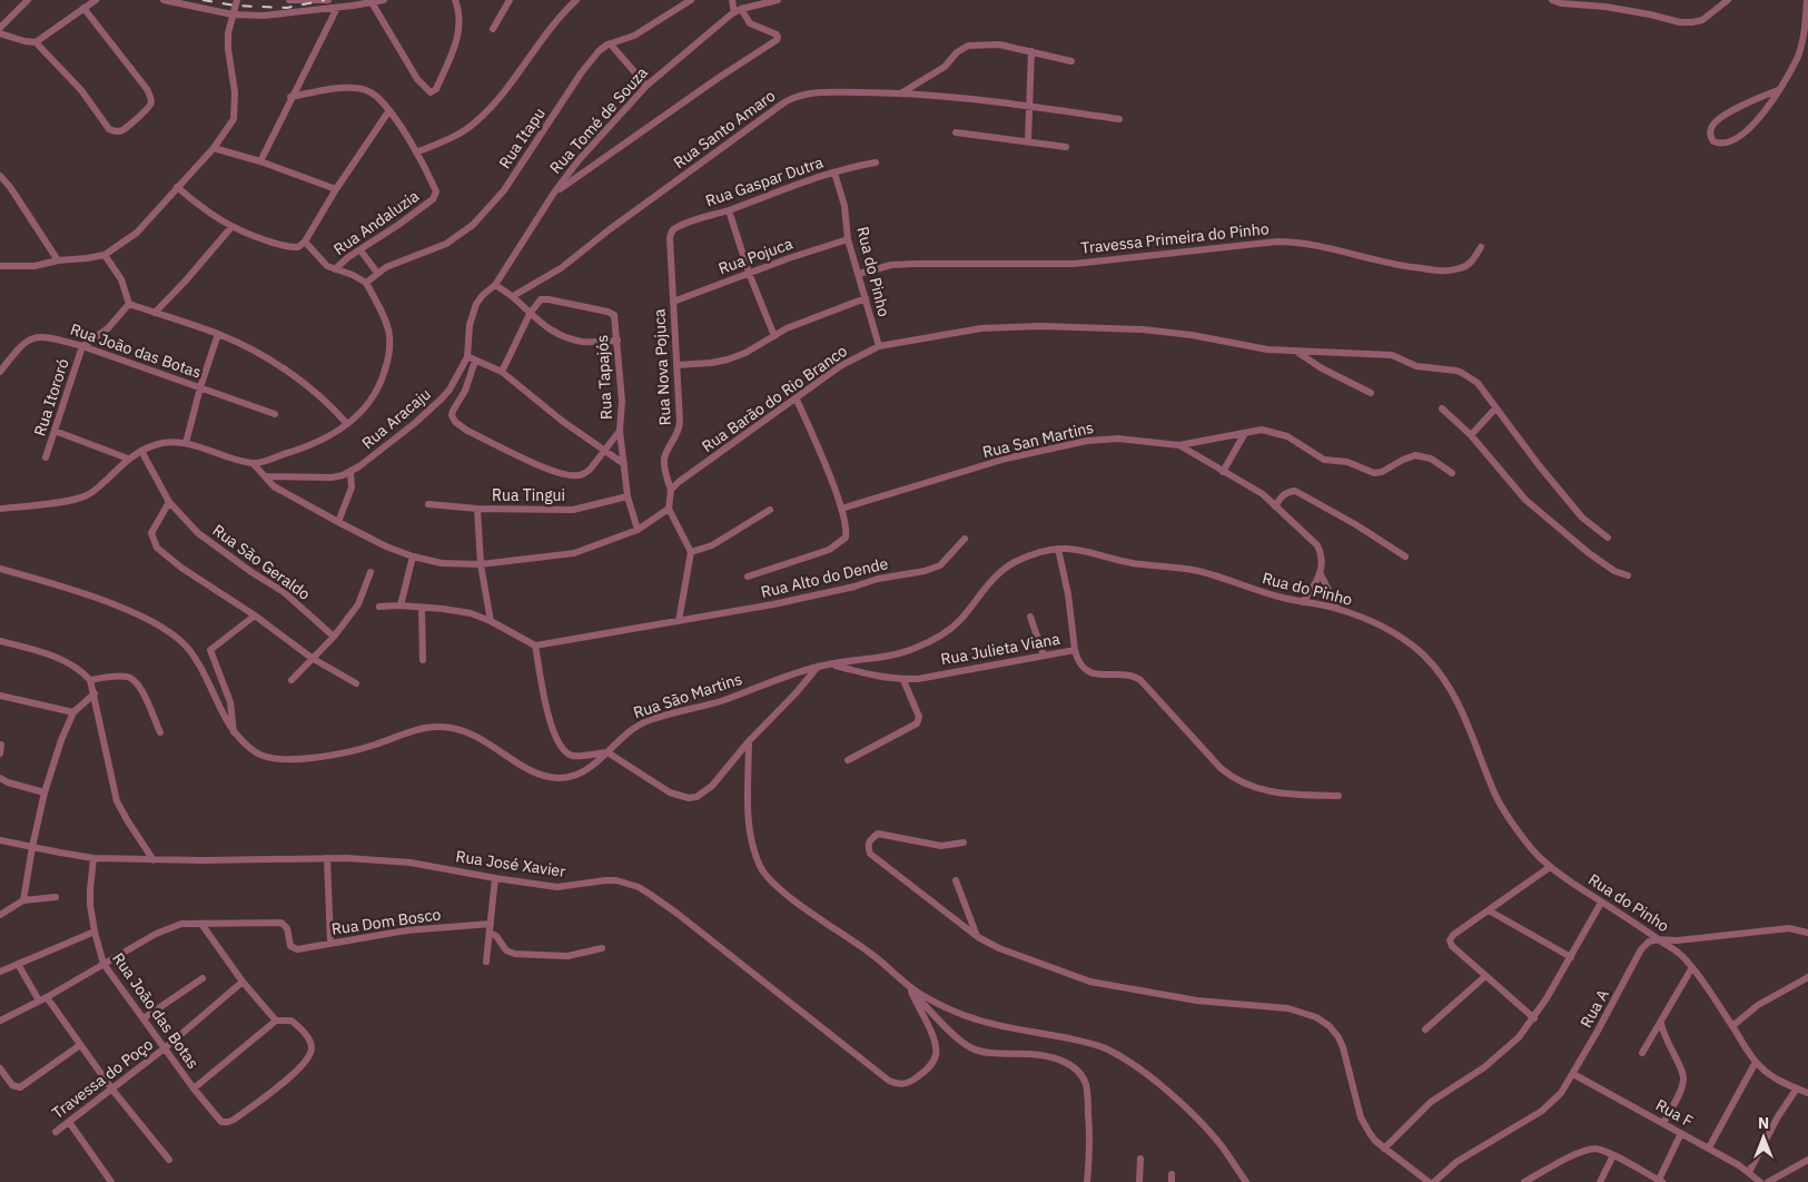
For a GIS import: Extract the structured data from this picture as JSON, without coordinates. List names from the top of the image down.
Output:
{
  "streets": {
    "street": [
      "Rua Tomé de Souza",
      "Rua Santo Amaro",
      "Rua Itapu",
      "Rua Gaspar Dutra",
      "Rua Andaluzia",
      "Travessa Primeira do Pinho",
      "Rua Pojuca",
      "Rua do Pinho",
      "Rua João das Botas",
      "Rua Nova Pojuca",
      "Rua Tapajós",
      "Rua Itororó",
      "Rua Barão do Rio Branco",
      "Rua Aracaju",
      "Rua San Martins",
      "Rua Tingui",
      "Rua São Geraldo",
      "Rua Alto do Dende",
      "Rua Julieta Viana",
      "Rua São Martins",
      "Rua José Xavier",
      "Rua Dom Bosco",
      "Rua A",
      "Travessa do Poço",
      "Rua F"
    ]
  },
  "crossings": [
    ["Rua Tomé de Souza", "Rua Aracaju"],
    ["Rua Gaspar Dutra", "Rua do Pinho"],
    ["Rua Gaspar Dutra", "Rua Nova Pojuca"],
    ["Travessa Primeira do Pinho", "Rua do Pinho"],
    ["Rua Pojuca", "Rua do Pinho"],
    ["Rua Pojuca", "Rua Nova Pojuca"],
    ["Rua do Pinho", "Rua Barão do Rio Branco"],
    ["Rua do Pinho", "Rua Julieta Viana"],
    ["Rua do Pinho", "Rua São Martins"],
    ["Rua do Pinho", "Rua A"],
    ["Rua João das Botas", "Rua Itororó"],
    ["Rua João das Botas", "Rua José Xavier"],
    ["Rua João das Botas", "Travessa do Poço"],
    ["Rua Nova Pojuca", "Rua Barão do Rio Branco"],
    ["Rua Tapajós", "Rua Tingui"],
    ["Rua A", "Rua F"]
  ],
  "north": "top"
}
